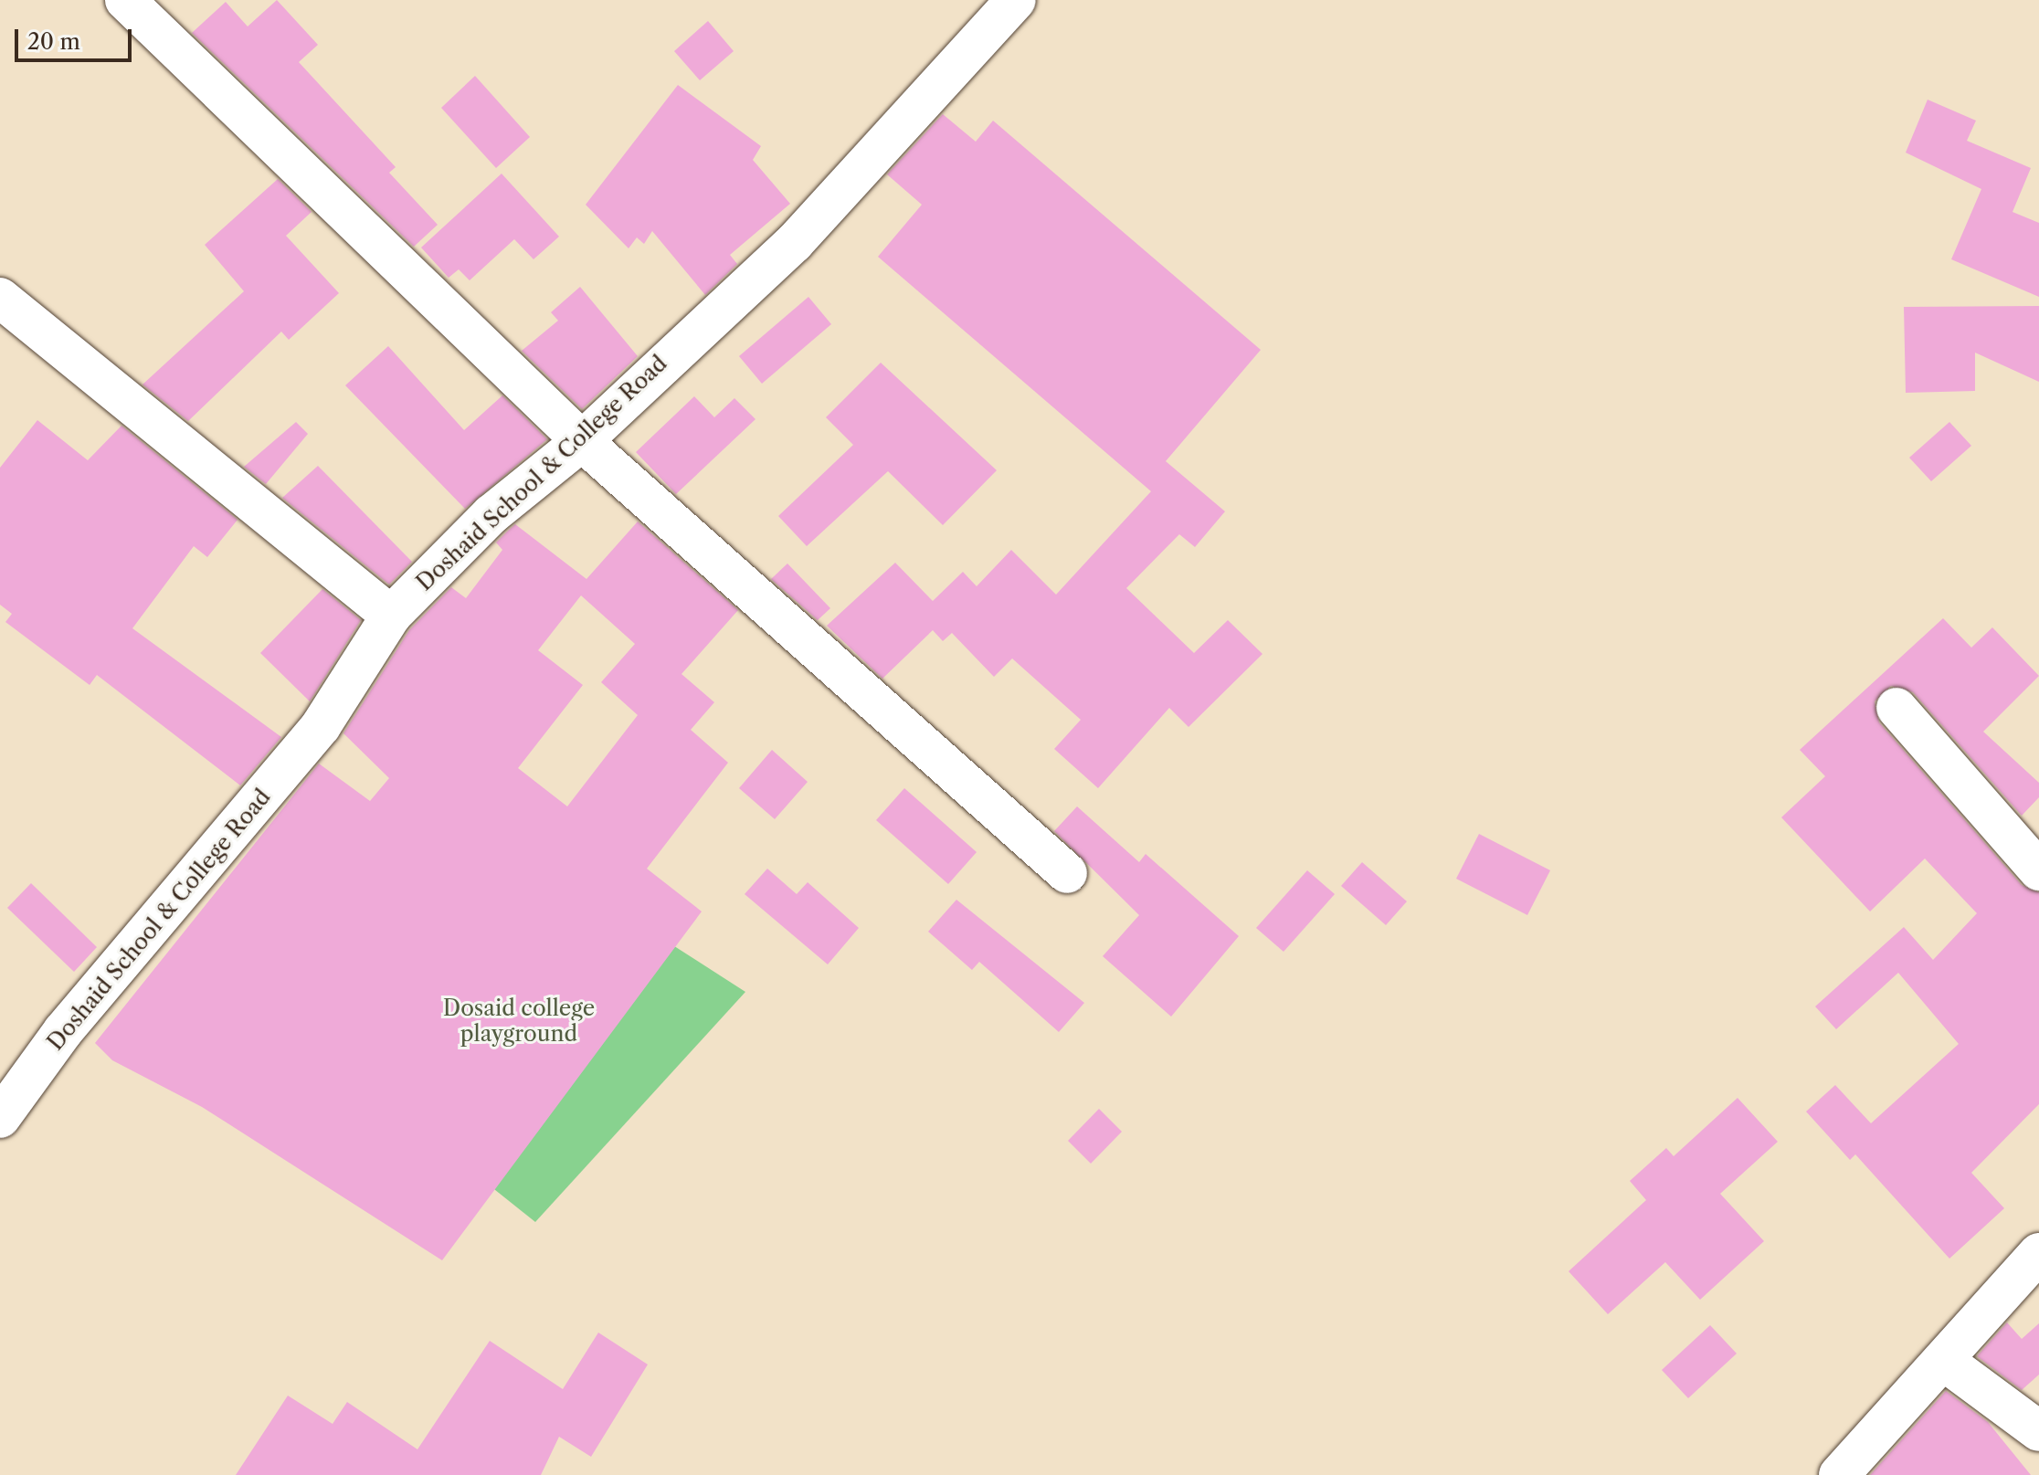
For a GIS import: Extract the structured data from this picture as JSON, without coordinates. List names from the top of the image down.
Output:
{
  "streets": {
    "street": ["Doshaid School & College Road"]
  },
  "parks": ["Dosaid college playground"],
  "scale_bar": "20 m"
}
